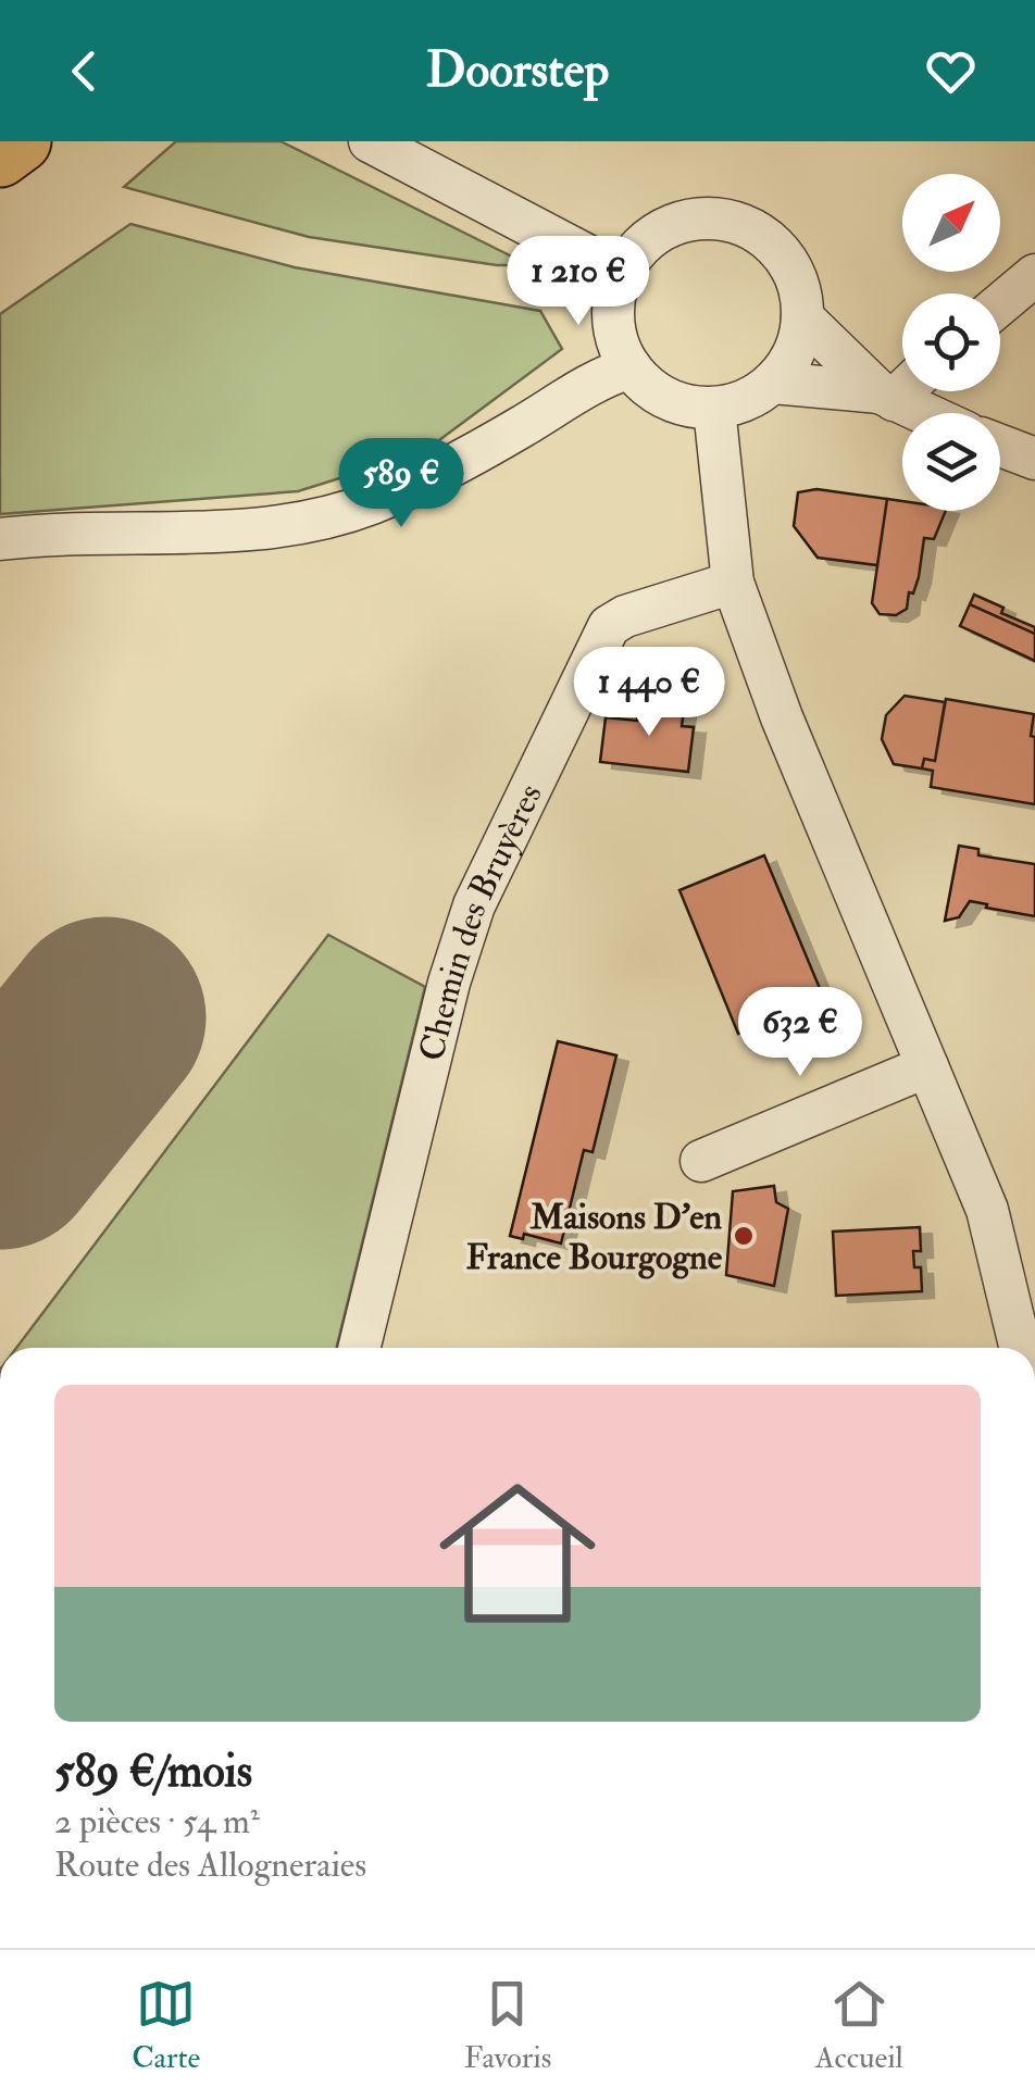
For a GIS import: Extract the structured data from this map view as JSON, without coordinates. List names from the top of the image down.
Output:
{
  "streets": {
    "street": ["Chemin des Bruyères"]
  },
  "places": ["Maisons D'en France Bourgogne"],
  "north": "top right",
  "page": {
    "header": "Doorstep",
    "price": [
      "1 210 €",
      "589 €",
      "1 440 €",
      "632 €"
    ],
    "list": [
      {
        "name": "589 €/mois",
        "note": "2 pièces · 54 m² · Route des Allogneraies"
      }
    ],
    "tabs": ["Carte", "Favoris", "Accueil"]
  }
}
